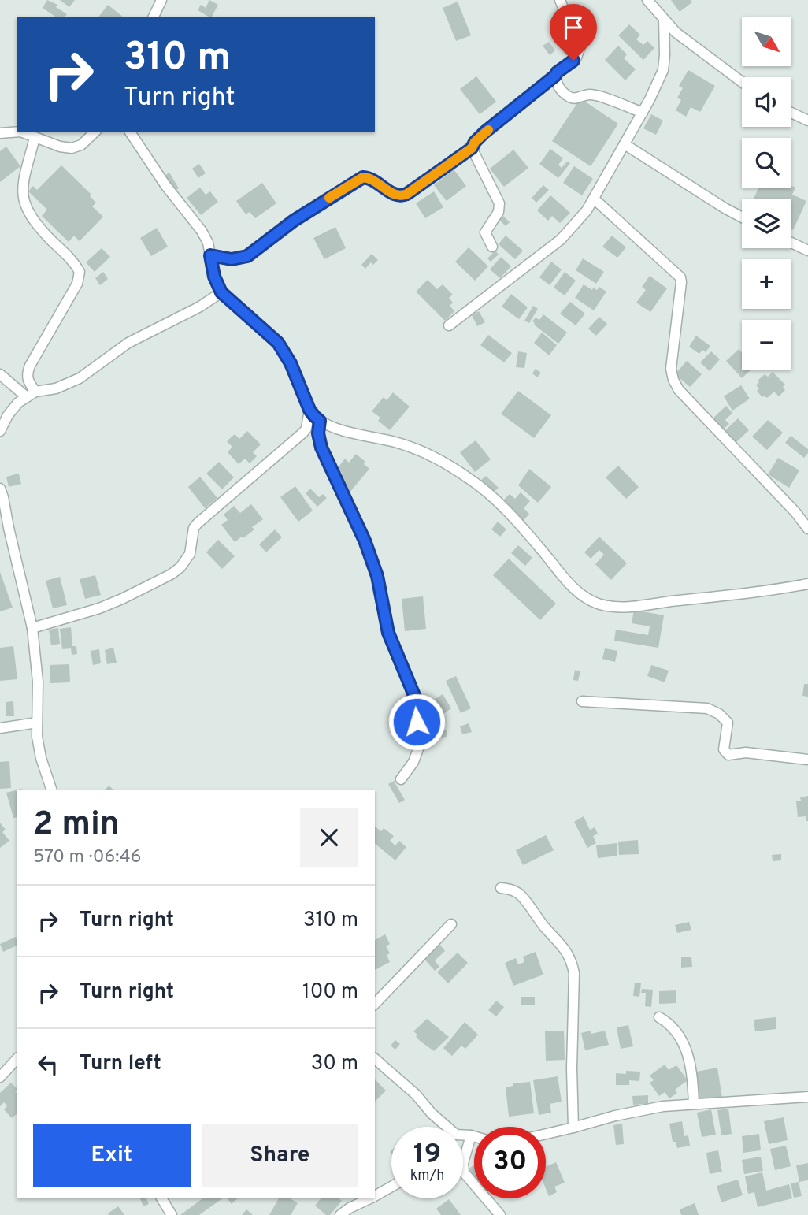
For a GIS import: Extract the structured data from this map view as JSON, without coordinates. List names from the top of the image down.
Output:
{
  "north": "bottom right",
  "page": {
    "map_buttons": ["+", "−"],
    "turn": ["310 m", "Turn right"],
    "heading": ["2 min", "570 m · 06:46"],
    "list": [
      {
        "name": "Turn right",
        "value": "310 m"
      },
      {
        "name": "Turn right",
        "value": "100 m"
      },
      {
        "name": "Turn left",
        "value": "30 m"
      }
    ],
    "buttons": ["Exit", "Share"],
    "speed": "19 km/h",
    "limit": "30"
  }
}
